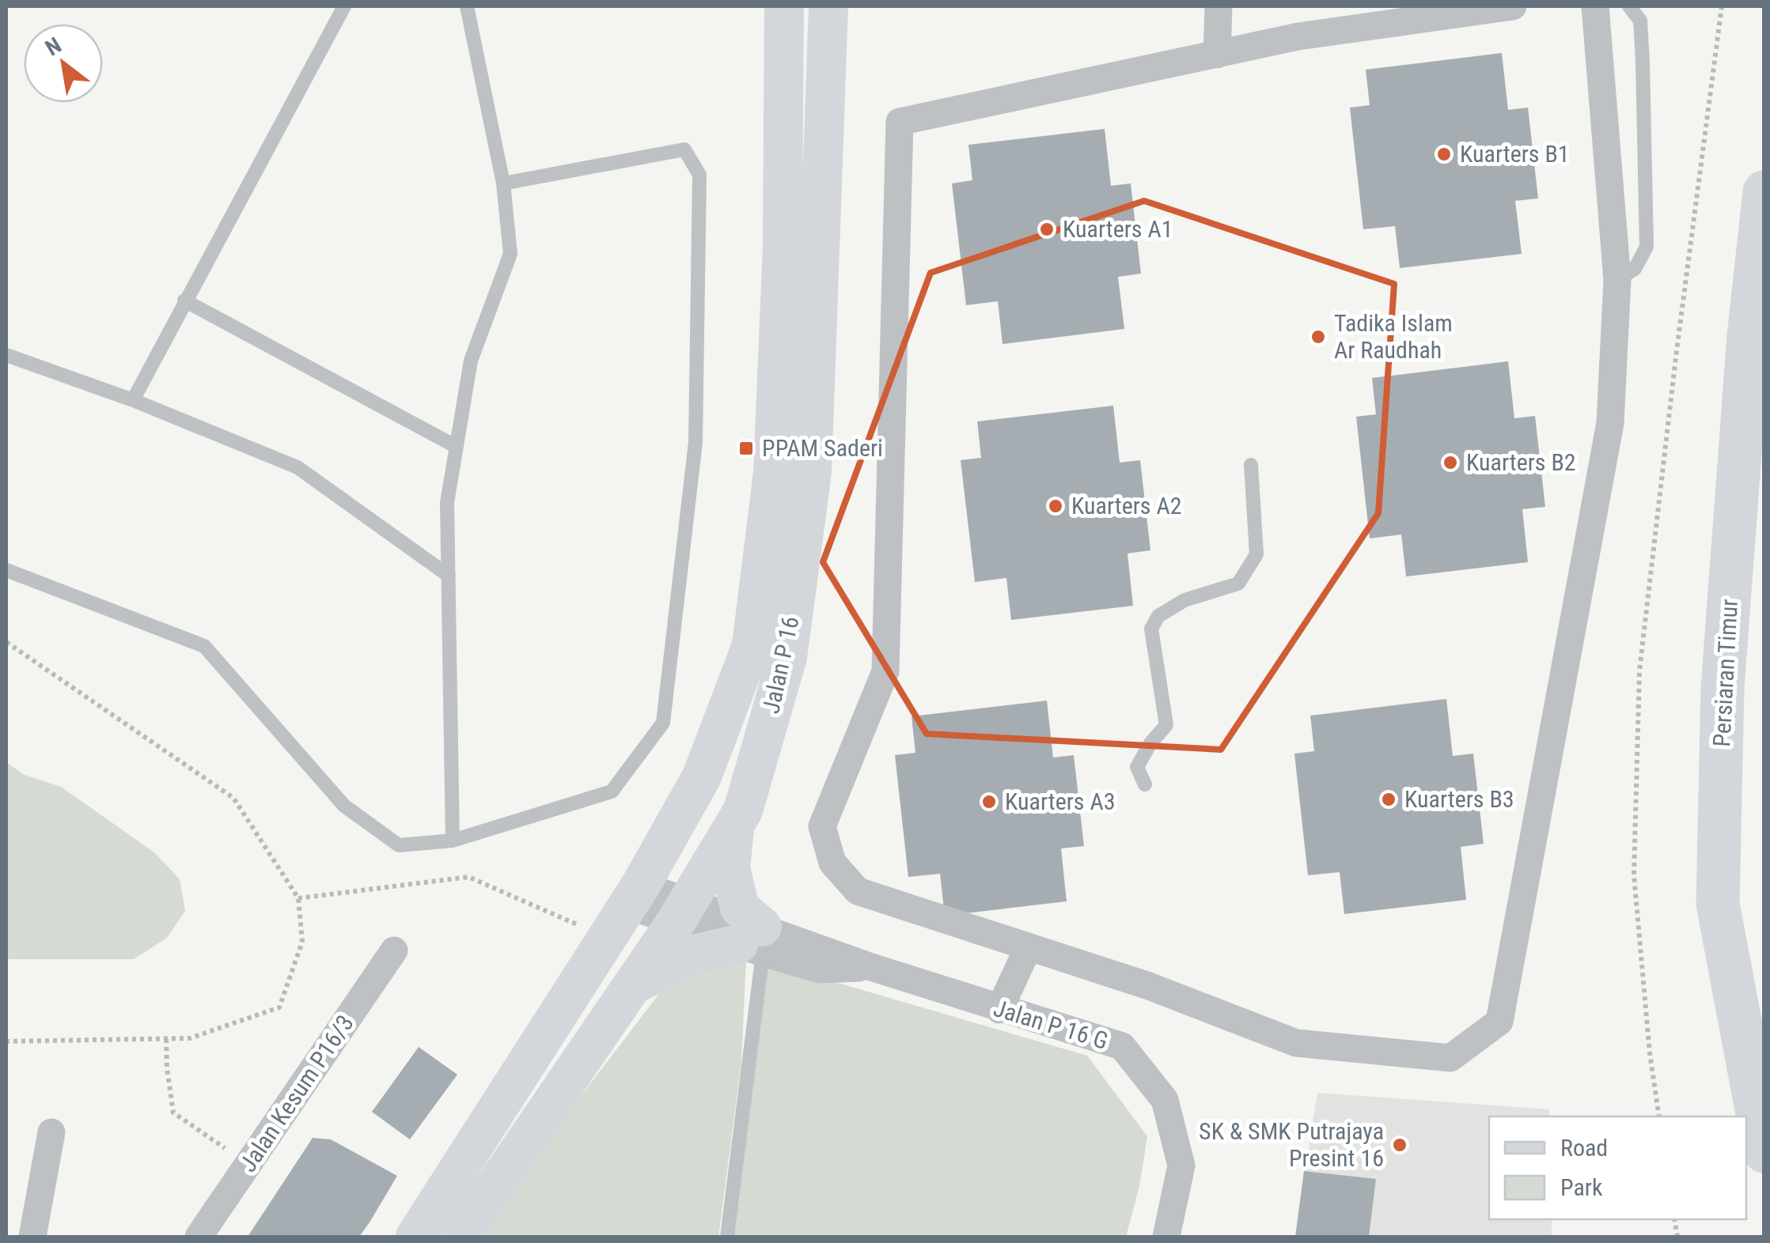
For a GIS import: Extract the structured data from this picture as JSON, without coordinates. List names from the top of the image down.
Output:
{
  "streets": {
    "main road": ["Persiaran Timur"],
    "street": ["Jalan P 16", "Jalan P 16 G", "Jalan Kesum P16/3"]
  },
  "crossings": [
    ["Jalan P 16", "Jalan P 16 G"]
  ],
  "places": {
    "other": [
      "Kuarters B1",
      "Kuarters A1",
      "Tadika Islam Ar Raudhah",
      "Kuarters B2",
      "Kuarters A2",
      "Kuarters B3",
      "Kuarters A3",
      "SK & SMK Putrajaya Presint 16"
    ],
    "transit": ["PPAM Saderi"]
  },
  "legend": ["Road", "Park"],
  "north": "top left"
}
